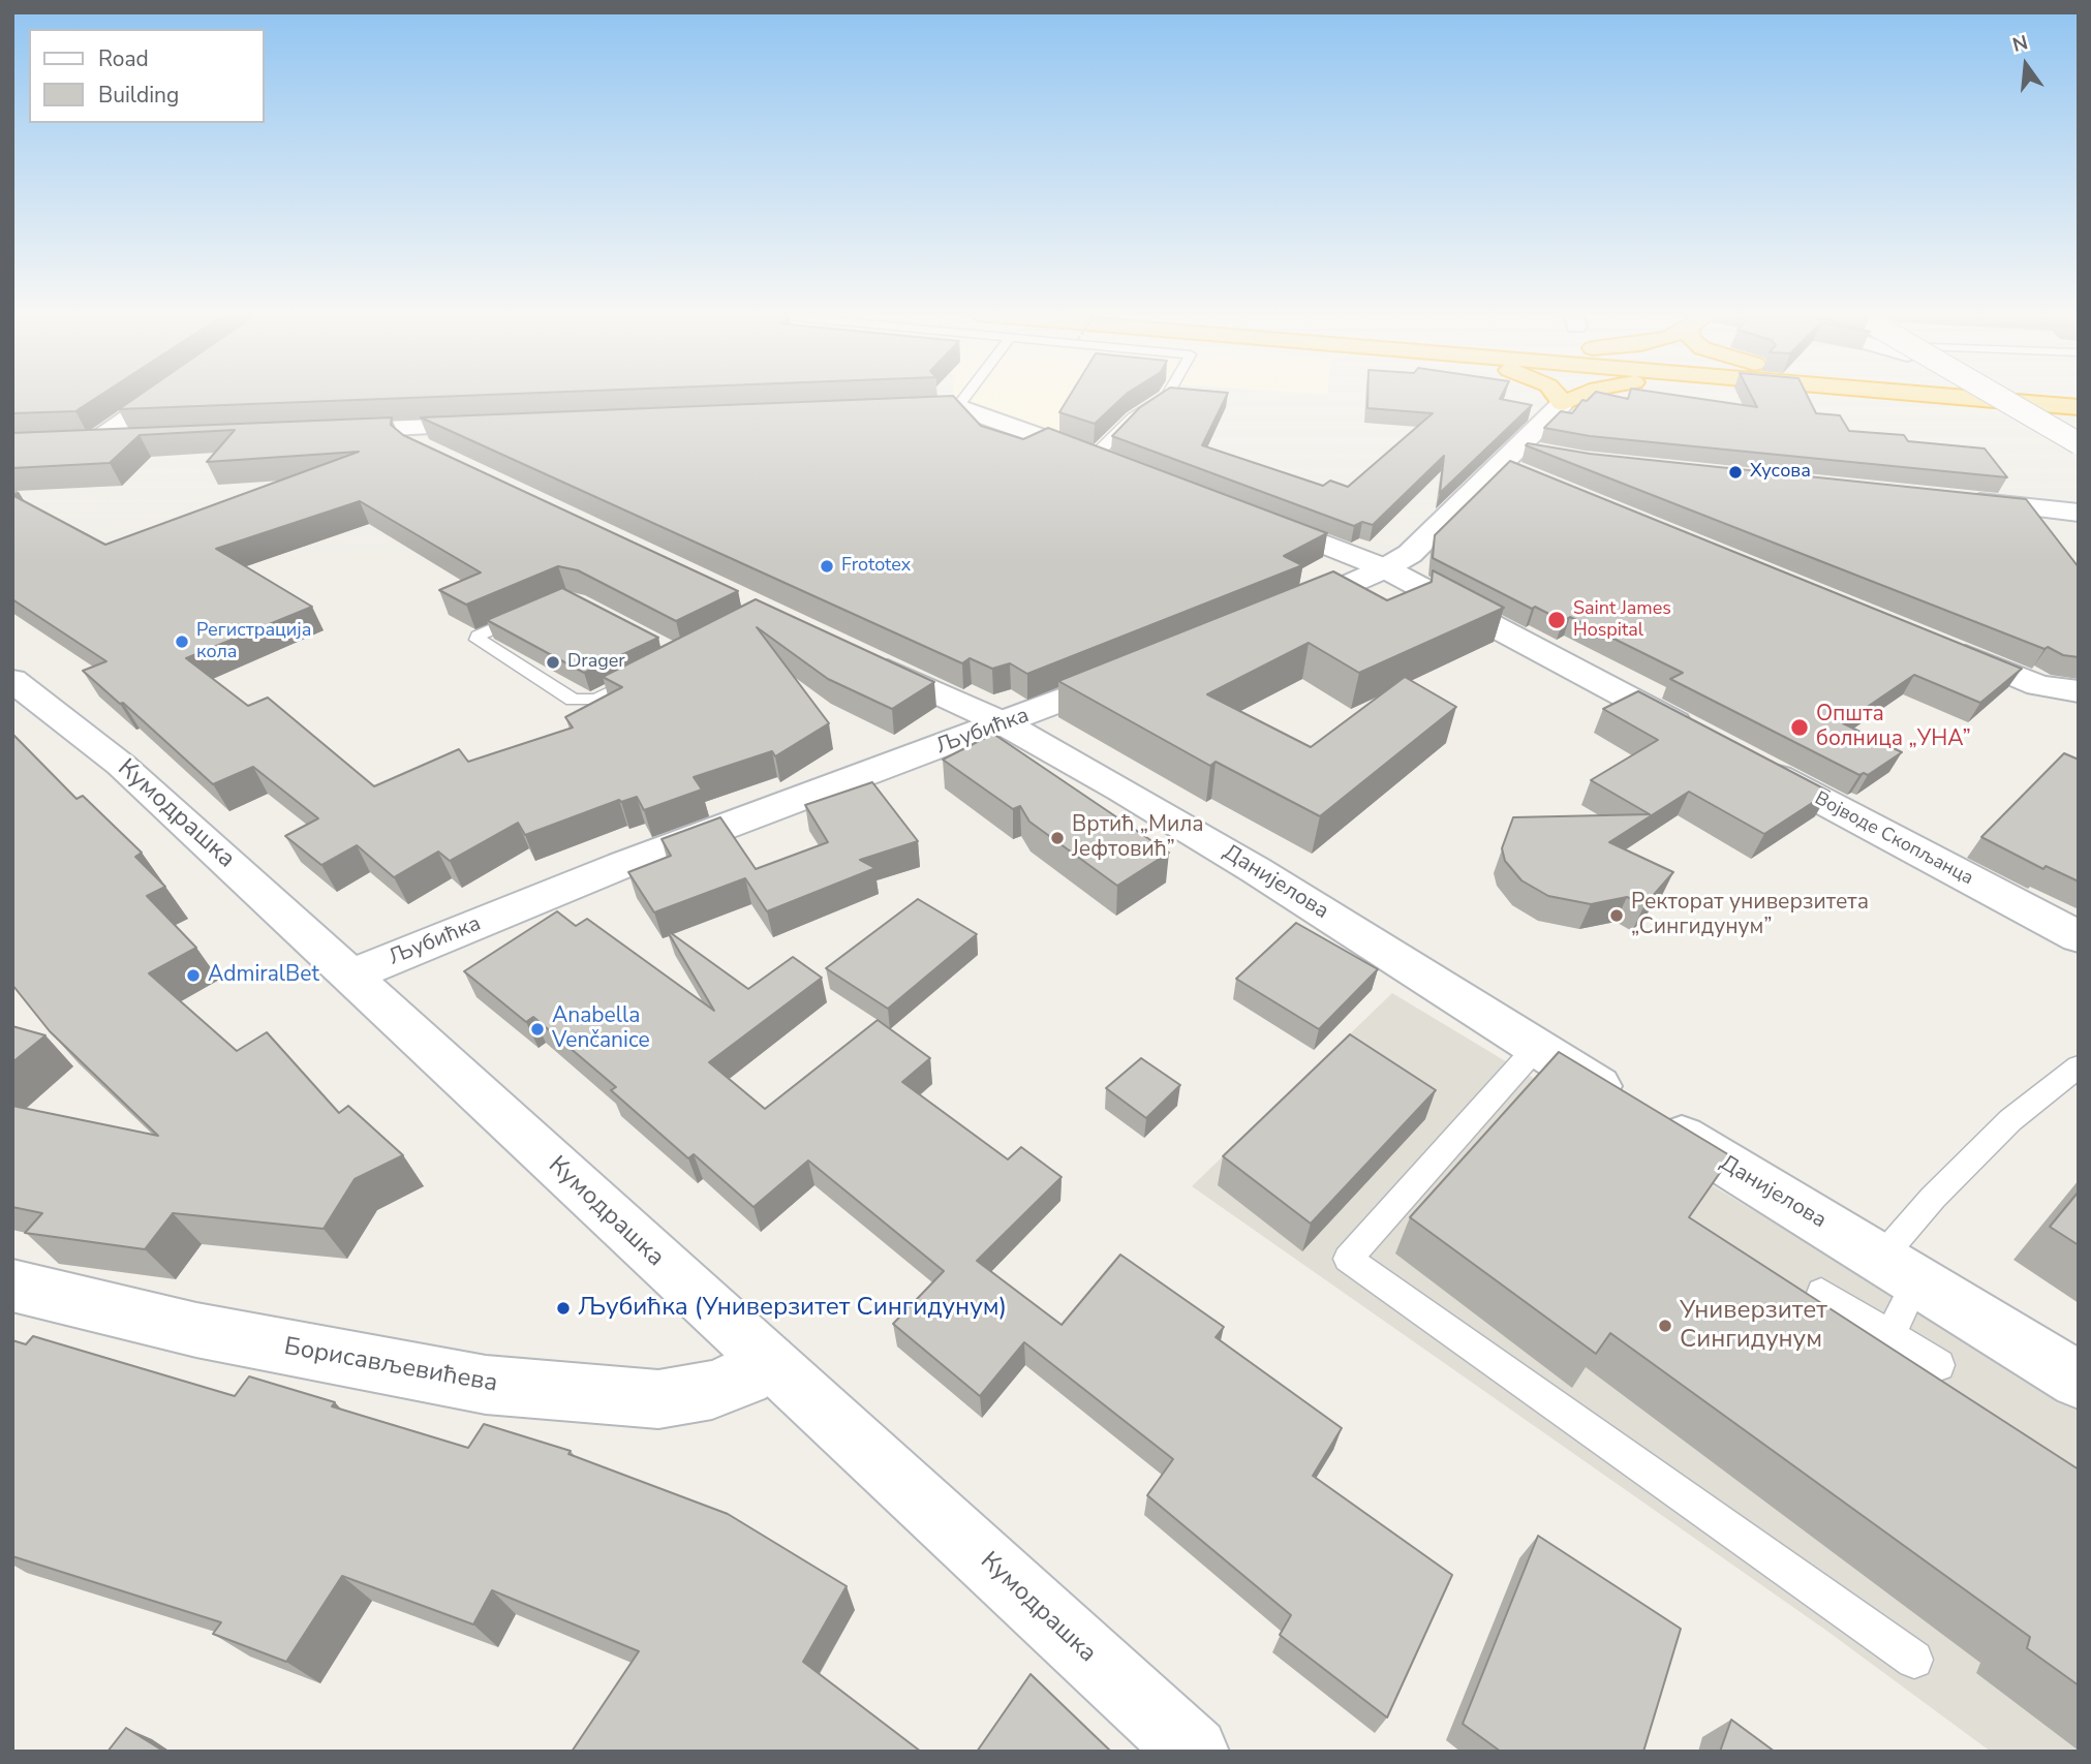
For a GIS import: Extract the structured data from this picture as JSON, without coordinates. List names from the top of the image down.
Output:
{
  "streets": {
    "street": [
      "Љубићка",
      "Кумодрашка",
      "Војводе Скопљанца",
      "Данијелова",
      "Борисављевићева"
    ]
  },
  "crossings": [
    ["Љубићка", "Кумодрашка"],
    ["Љубићка", "Данијелова"],
    ["Кумодрашка", "Борисављевићева"]
  ],
  "places": [
    "Хусова",
    "Frototex",
    "Saint James Hospital",
    "Регистрација кола",
    "Drager",
    "Општа болница „УНА”",
    "Вртић „Мила Јефтовић”",
    "Ректорат универзитета „Сингидунум”",
    "AdmiralBet",
    "Anabella Venčanice",
    "Љубићка (Универзитет Сингидунум)",
    "Универзитет Сингидунум"
  ],
  "legend": ["Road", "Building"],
  "north": "top"
}
